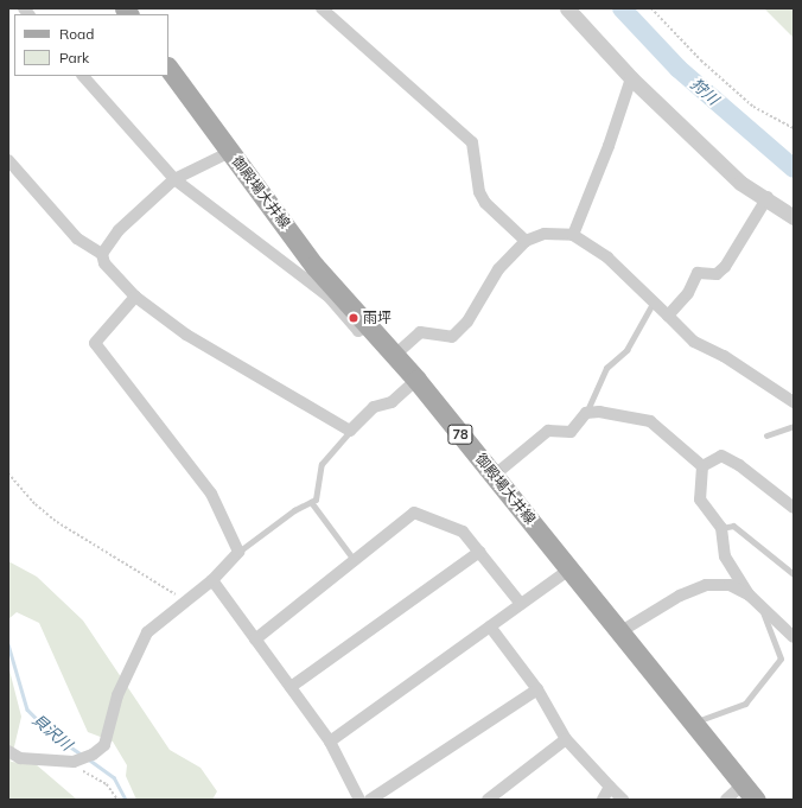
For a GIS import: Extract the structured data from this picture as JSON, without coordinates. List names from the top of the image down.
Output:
{
  "streets": {
    "main road": ["御殿場大井線", "78"]
  },
  "water": ["狩川", "貝沢川"],
  "places": ["雨坪"],
  "legend": ["Road", "Park"]
}
